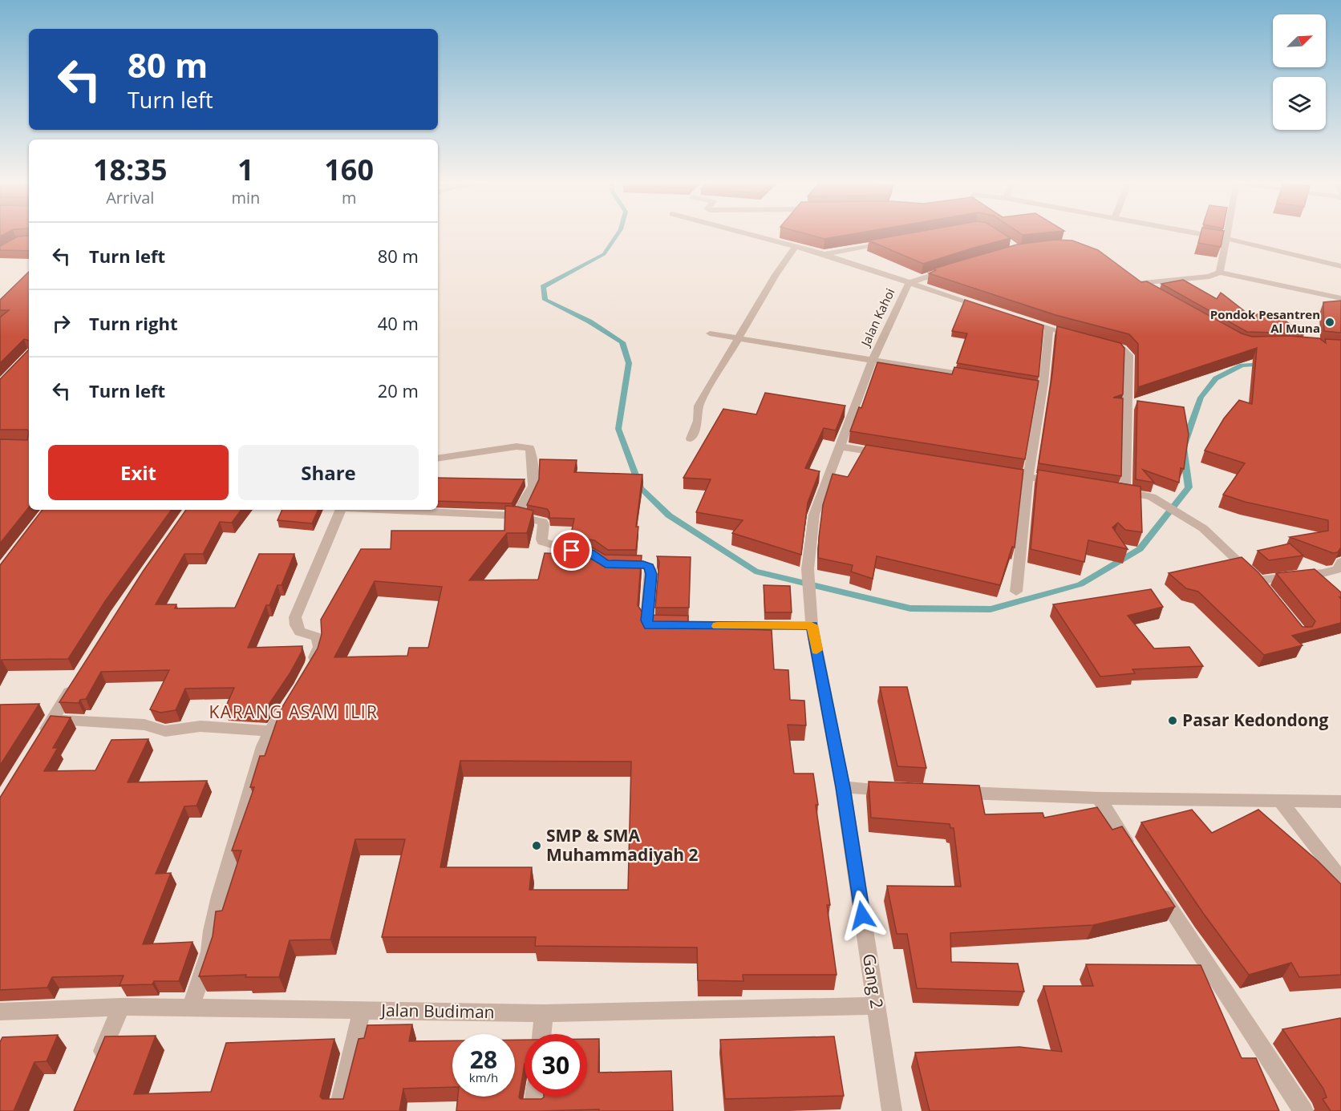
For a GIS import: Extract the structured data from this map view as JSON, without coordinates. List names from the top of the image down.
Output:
{
  "streets": {
    "street": ["Jalan Kahoi", "Gang 2", "Jalan Budiman"]
  },
  "crossings": [
    ["Jalan Kahoi", "Gang 2"],
    ["Gang 2", "Jalan Budiman"]
  ],
  "districts": ["KARANG ASAM ILIR"],
  "places": ["Pondok Pesantren Al Muna", "Pasar Kedondong", "SMP & SMA Muhammadiyah 2"],
  "north": "top right",
  "page": {
    "turn": ["80 m", "Turn left"],
    "eta": [
      "18:35",
      "Arrival",
      "1",
      "min",
      "160",
      "m"
    ],
    "list": [
      {
        "name": "Turn left",
        "value": "80 m"
      },
      {
        "name": "Turn right",
        "value": "40 m"
      },
      {
        "name": "Turn left",
        "value": "20 m"
      }
    ],
    "buttons": ["Exit", "Share"],
    "speed": "28 km/h",
    "limit": "30"
  }
}
